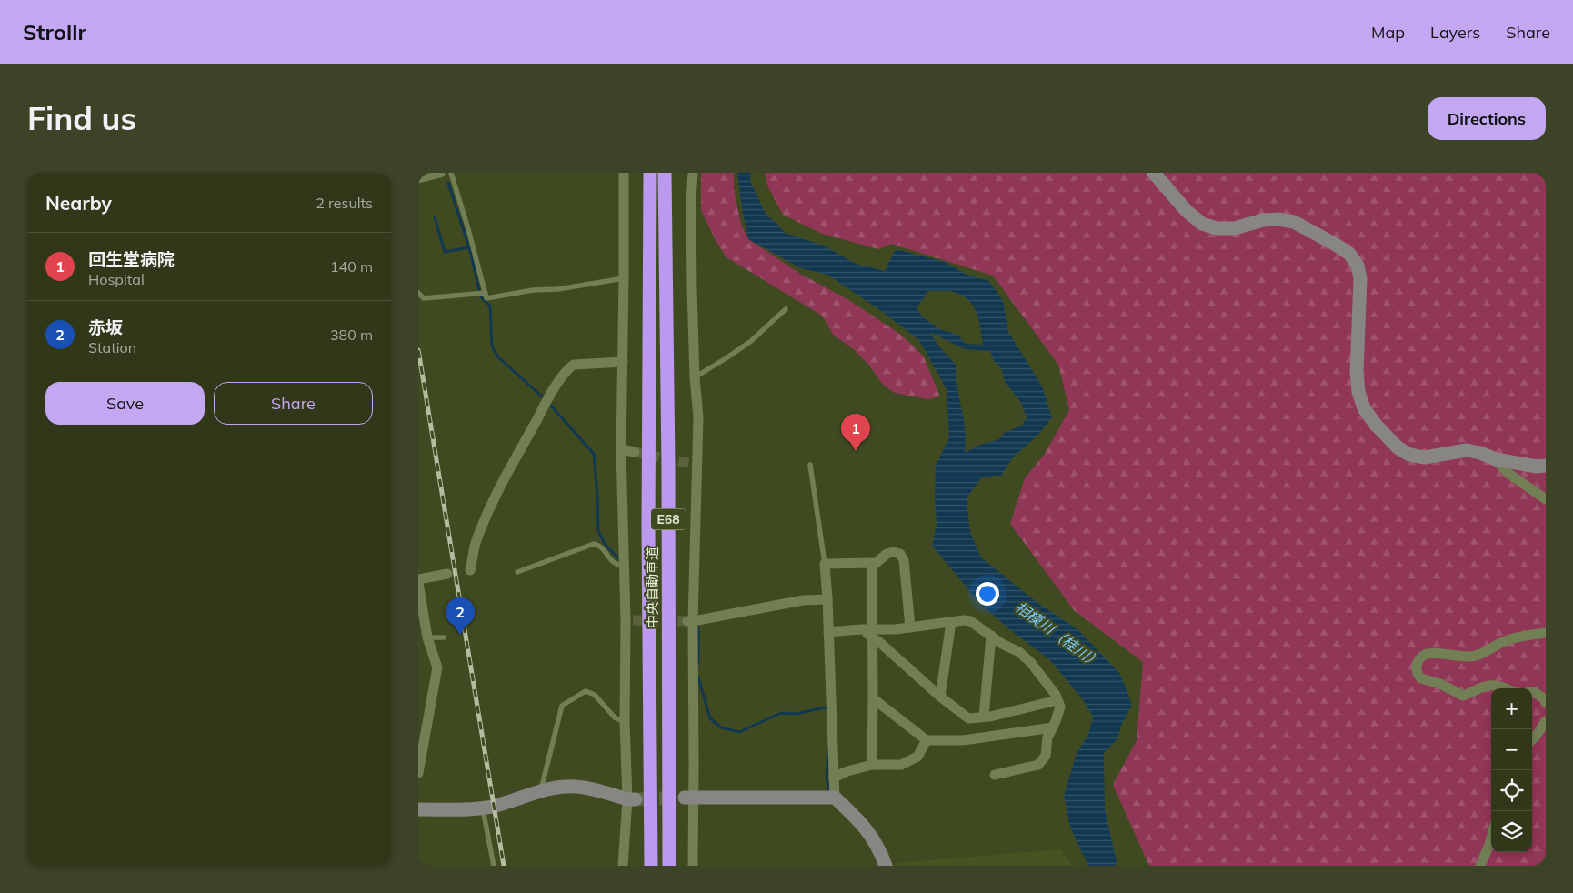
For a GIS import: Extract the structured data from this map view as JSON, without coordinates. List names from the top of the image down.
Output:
{
  "streets": {
    "highway": ["E68", "中央自動車道"]
  },
  "water": ["相模川（桂川）"],
  "page": {
    "header": "Strollr",
    "nav": ["Map", "Layers", "Share"],
    "buttons": [
      "Directions",
      ["Save", "Share"]
    ],
    "title": "Find us",
    "heading": ["Nearby", "2 results"],
    "list": [
      {
        "mark": "1",
        "name": "回生堂病院",
        "note": "Hospital",
        "value": "140 m"
      },
      {
        "mark": "2",
        "name": "赤坂",
        "note": "Station",
        "value": "380 m"
      }
    ],
    "pins": ["1", "2"],
    "map_buttons": ["+", "−"]
  }
}
